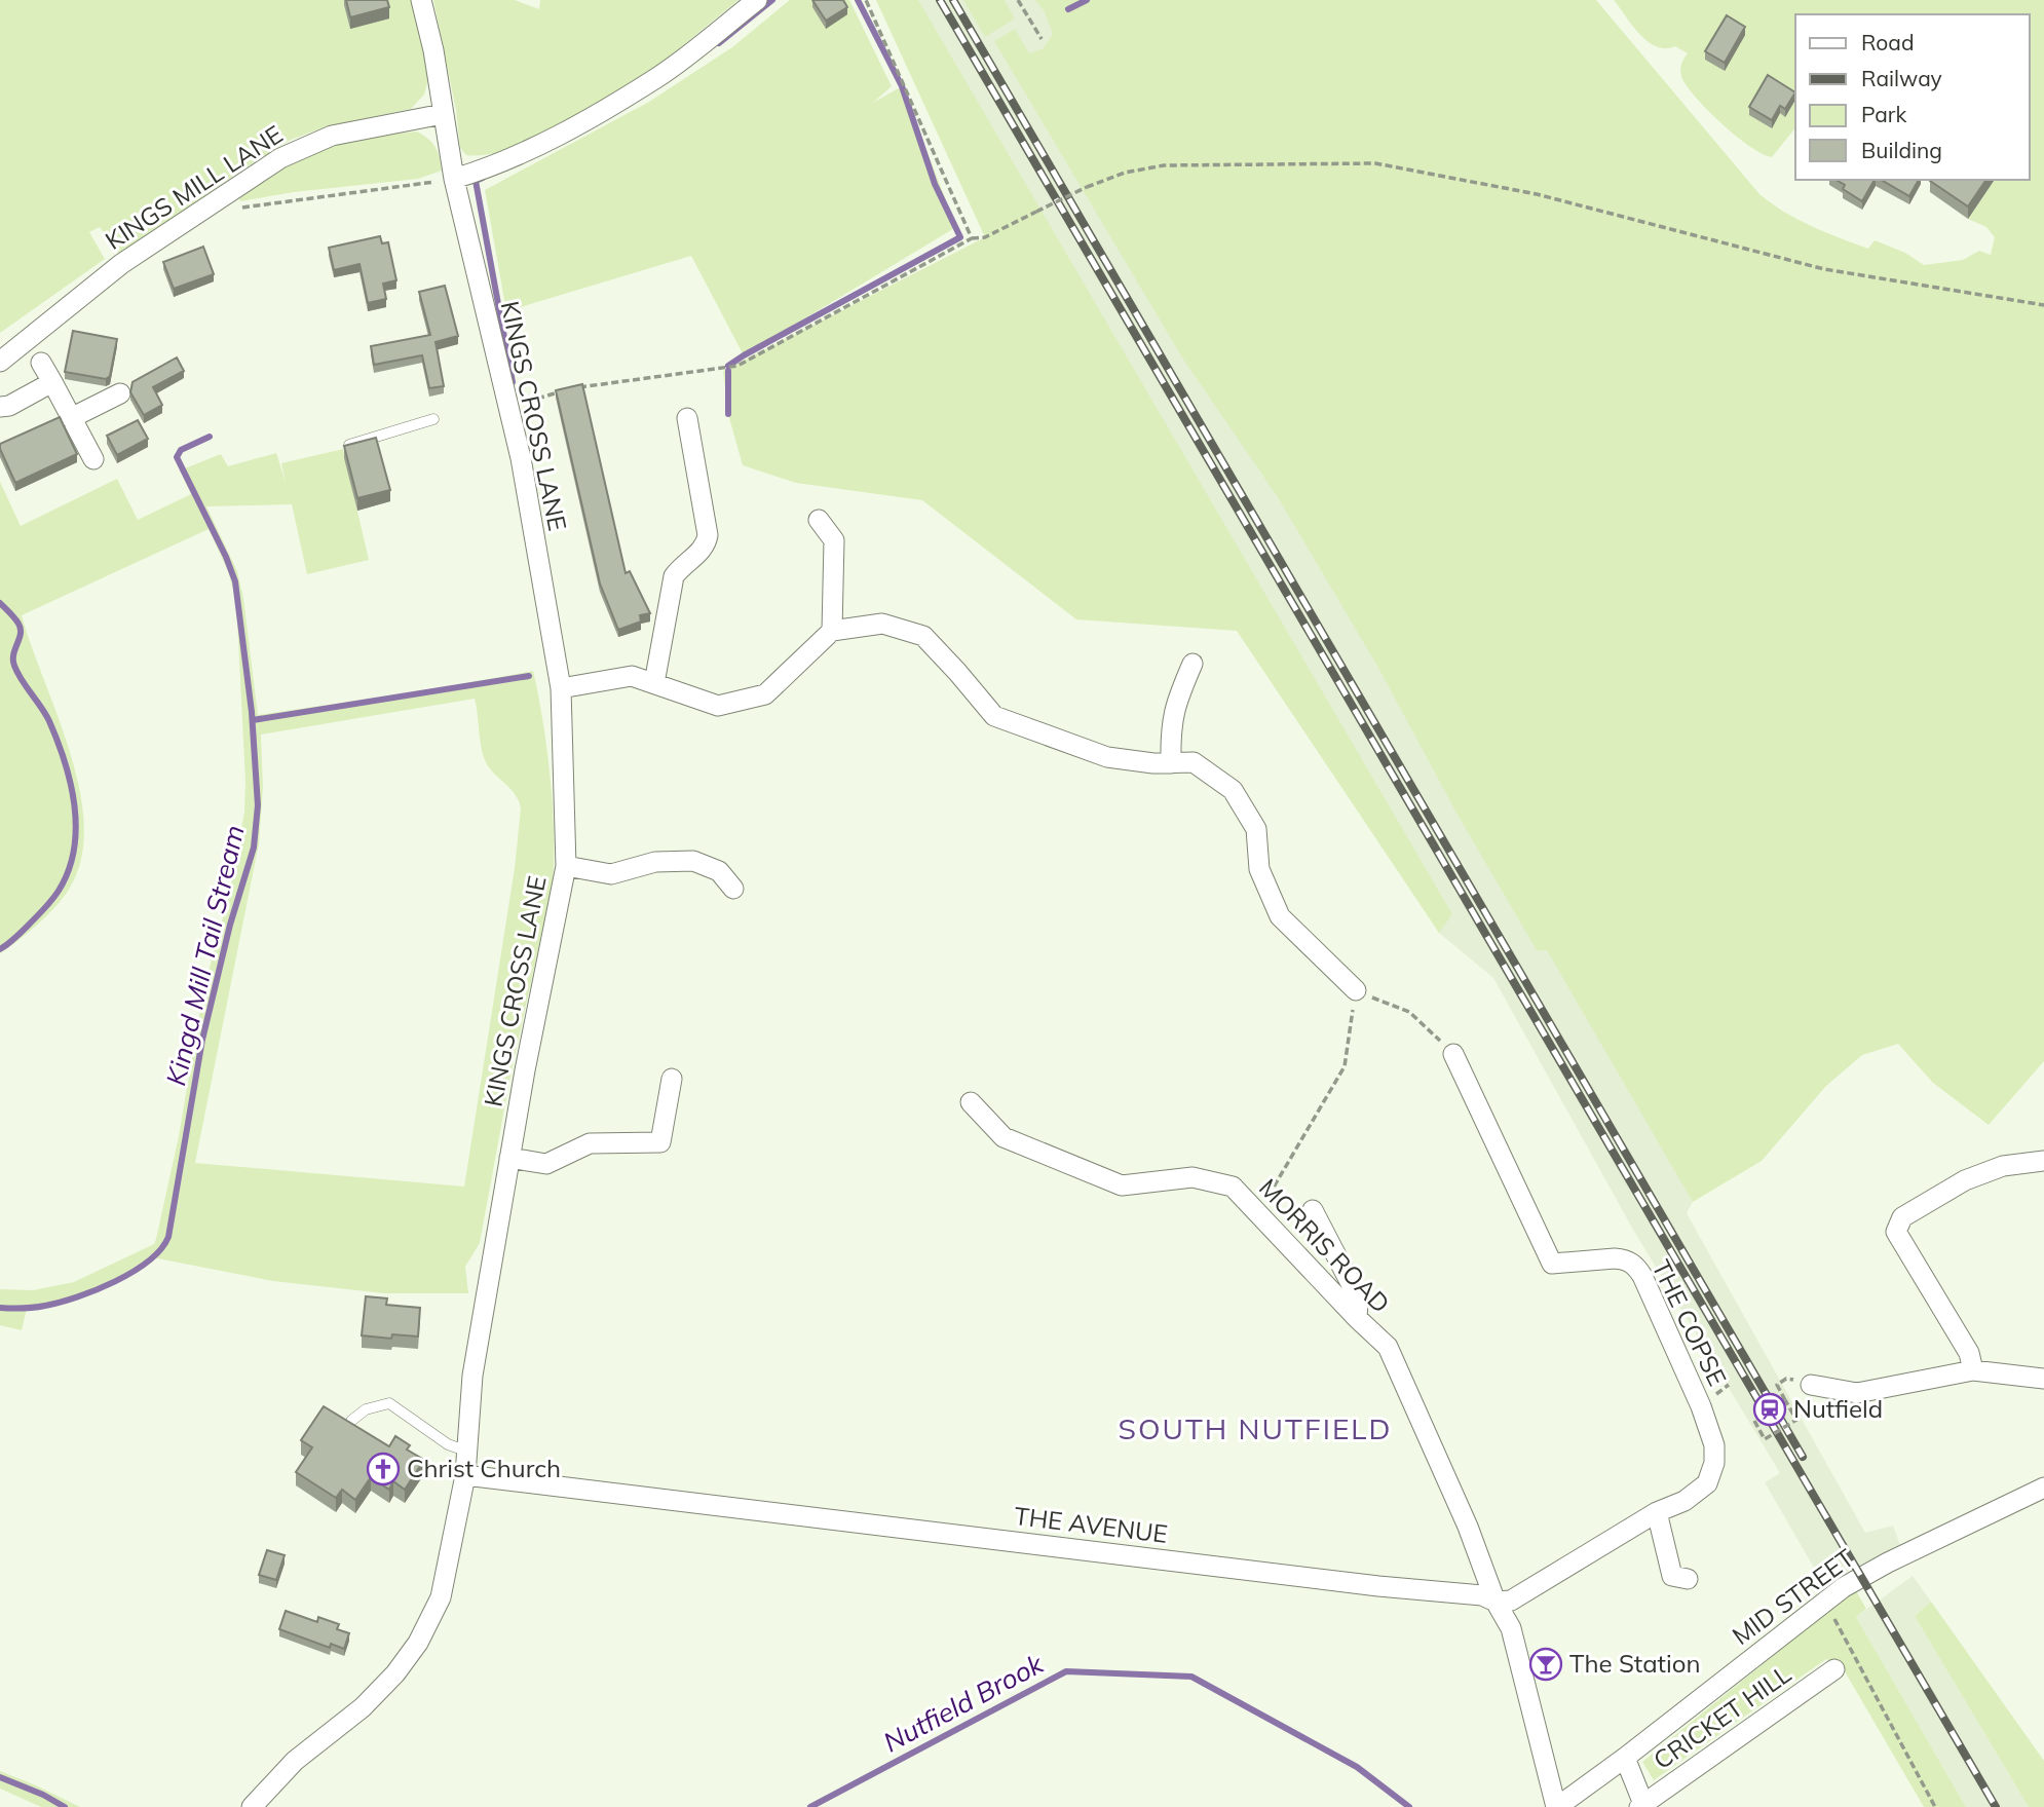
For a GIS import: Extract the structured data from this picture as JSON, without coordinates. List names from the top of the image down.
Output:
{
  "streets": {
    "street": [
      "KINGS MILL LANE",
      "KINGS CROSS LANE",
      "MORRIS ROAD",
      "THE COPSE",
      "THE AVENUE",
      "MID STREET",
      "CRICKET HILL"
    ]
  },
  "crossings": [
    ["KINGS MILL LANE", "KINGS CROSS LANE"],
    ["KINGS CROSS LANE", "THE AVENUE"],
    ["MORRIS ROAD", "THE AVENUE"]
  ],
  "districts": ["SOUTH NUTFIELD"],
  "water": ["Kingd Mill Tail Stream", "Nutfield Brook"],
  "places": {
    "station": ["Nutfield"],
    "church": ["Christ Church"],
    "bar": ["The Station"]
  },
  "legend": [
    "Road",
    "Railway",
    "Park",
    "Building"
  ]
}
